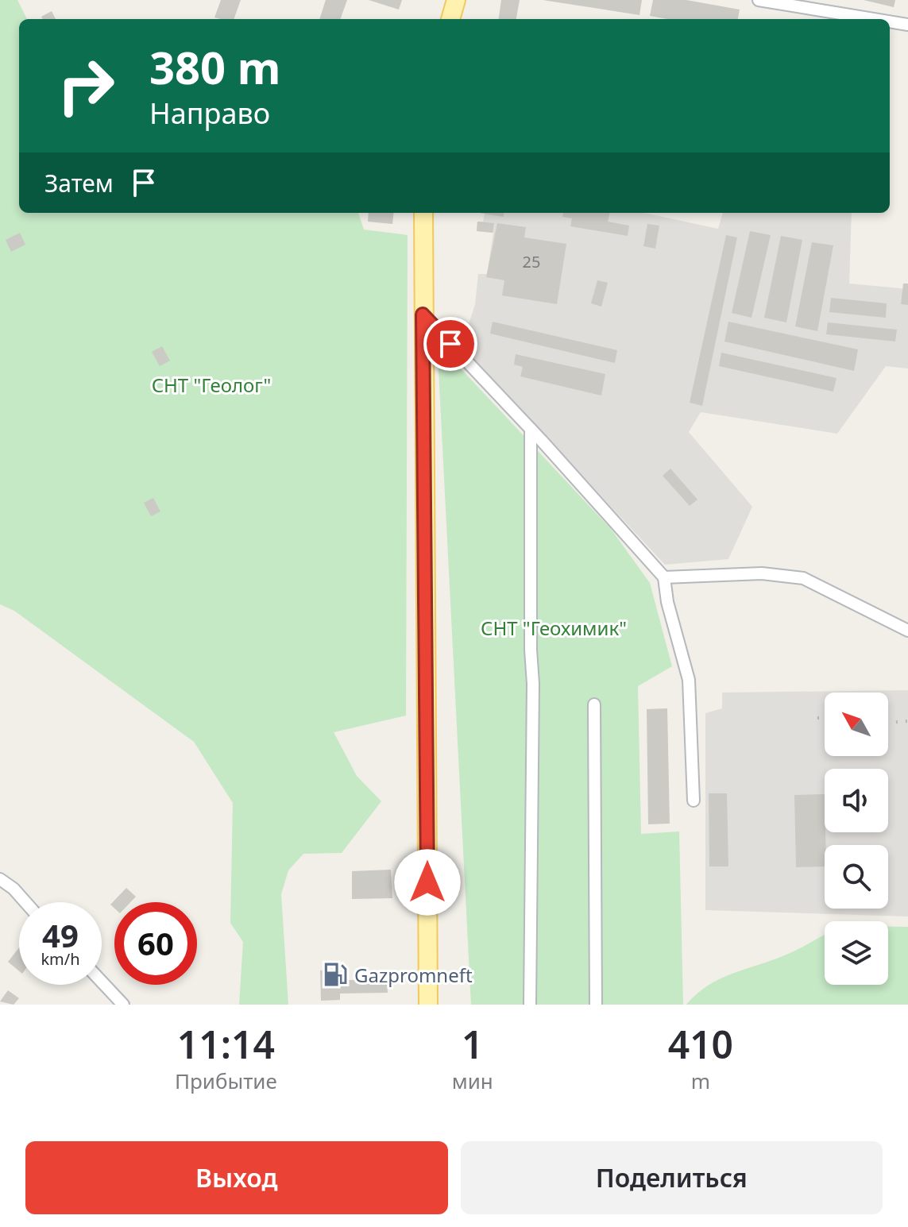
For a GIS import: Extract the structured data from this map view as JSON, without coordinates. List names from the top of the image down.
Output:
{
  "parks": ["СНТ \"Геолог\"", "СНТ \"Геохимик\""],
  "places": {
    "fuel station": ["Gazpromneft"]
  },
  "house_numbers": ["25"],
  "north": "top left",
  "page": {
    "turn": ["380 m", "Направо"],
    "then": "Затем",
    "speed": "49 km/h",
    "limit": "60",
    "eta": [
      "11:14",
      "Прибытие",
      "1",
      "мин",
      "410",
      "m"
    ],
    "buttons": ["Выход", "Поделиться"]
  }
}
